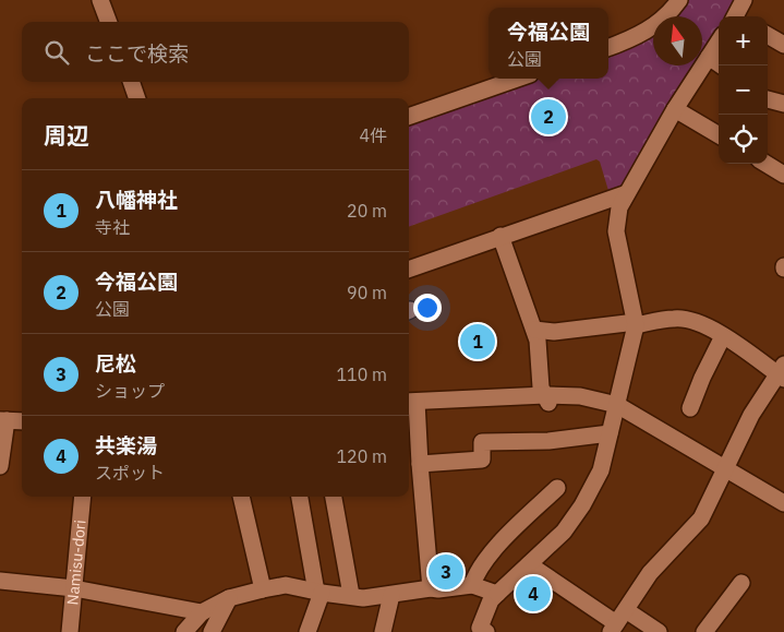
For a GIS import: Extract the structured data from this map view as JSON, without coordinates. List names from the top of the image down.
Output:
{
  "streets": {
    "street": ["Namisu-dori"]
  },
  "north": "top",
  "page": {
    "popup": ["今福公園", "公園"],
    "map_buttons": ["+", "−"],
    "search": "ここで検索",
    "pins": [
      "2",
      "1",
      "3",
      "4"
    ],
    "heading": ["周辺", "4件"],
    "list": [
      {
        "mark": "1",
        "name": "八幡神社",
        "note": "寺社",
        "value": "20 m"
      },
      {
        "mark": "2",
        "name": "今福公園",
        "note": "公園",
        "value": "90 m"
      },
      {
        "mark": "3",
        "name": "尼松",
        "note": "ショップ",
        "value": "110 m"
      },
      {
        "mark": "4",
        "name": "共楽湯",
        "note": "スポット",
        "value": "120 m"
      }
    ]
  }
}
